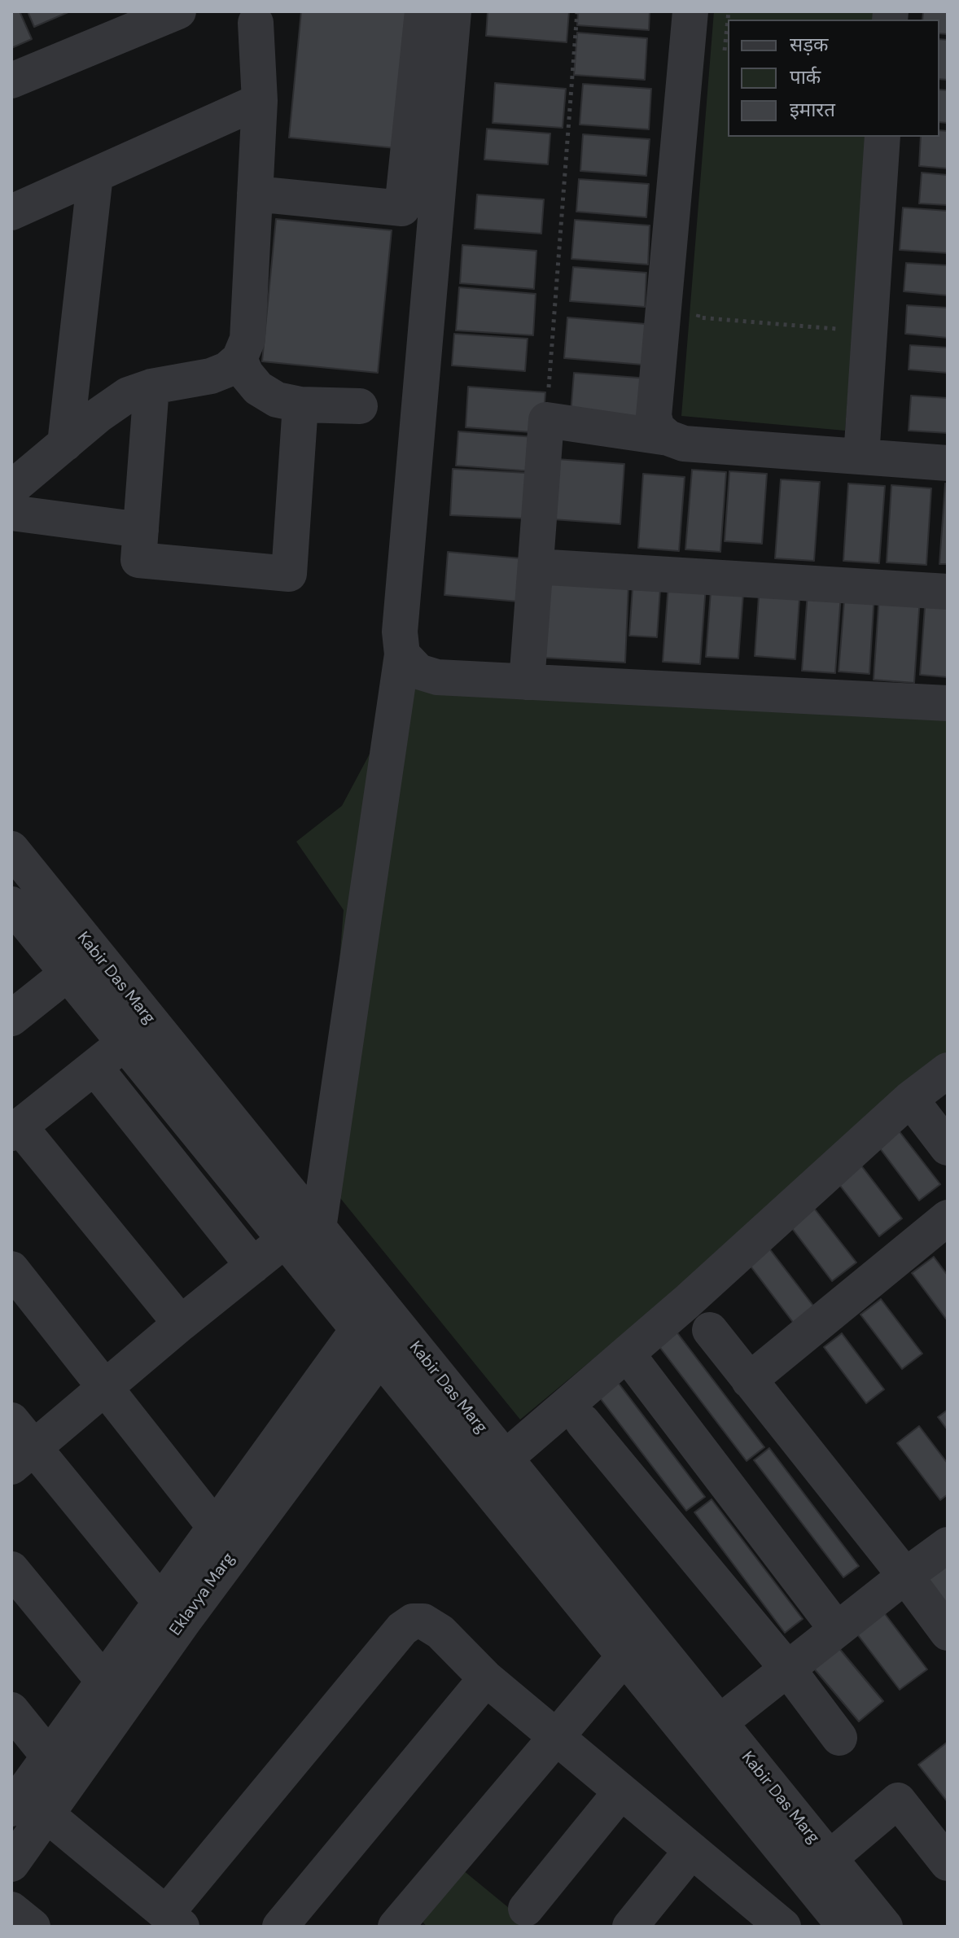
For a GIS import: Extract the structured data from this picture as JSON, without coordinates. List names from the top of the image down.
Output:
{
  "streets": {
    "street": ["Kabir Das Marg", "Eklavya Marg"]
  },
  "crossings": [
    ["Kabir Das Marg", "Eklavya Marg"]
  ],
  "legend": ["सड़क", "पार्क", "इमारत"]
}
